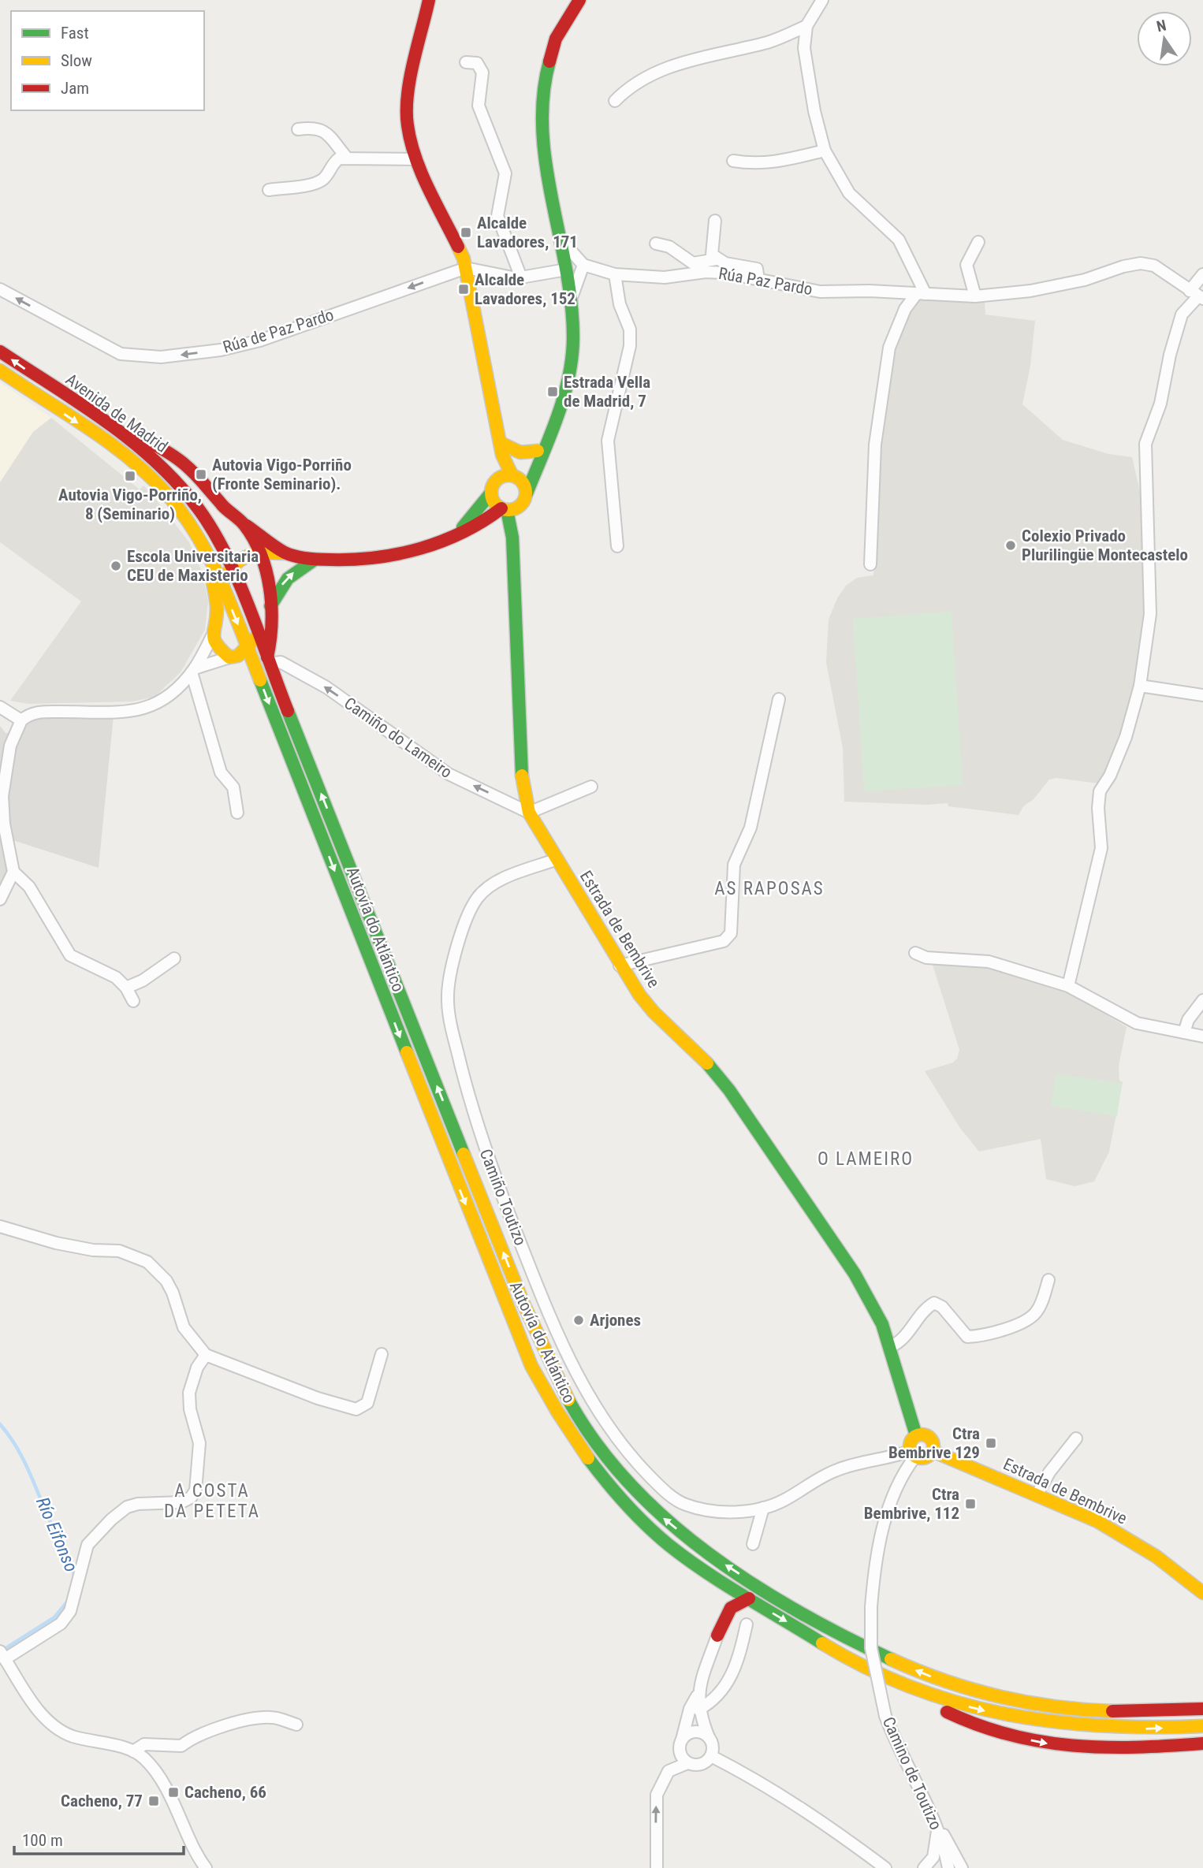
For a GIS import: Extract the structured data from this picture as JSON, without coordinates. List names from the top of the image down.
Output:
{
  "streets": {
    "main road": ["Avenida de Madrid", "Autovía do Atlántico", "Estrada de Bembrive"],
    "street": [
      "Rúa Paz Pardo",
      "Rúa de Paz Pardo",
      "Camiño do Lameiro",
      "Camiño Toutizo",
      "Camino de Toutizo"
    ]
  },
  "crossings": [
    ["Avenida de Madrid", "Autovía do Atlántico"],
    ["Camiño do Lameiro", "Autovía do Atlántico"],
    ["Camiño do Lameiro", "Estrada de Bembrive"],
    ["Estrada de Bembrive", "Camiño Toutizo"],
    ["Estrada de Bembrive", "Camino de Toutizo"],
    ["Camiño Toutizo", "Camino de Toutizo"]
  ],
  "one_way": ["Rúa de Paz Pardo", "Camiño do Lameiro"],
  "districts": ["AS RAPOSAS", "O LAMEIRO", "A COSTA DA PETETA"],
  "water": ["Río Eifonso"],
  "places": {
    "transit": [
      "Alcalde Lavadores, 171",
      "Alcalde Lavadores, 152",
      "Estrada Vella de Madrid, 7",
      "Autovia Vigo-Porriño (Fronte Seminario).",
      "Autovia Vigo-Porriño, 8 (Seminario)",
      "Ctra Bembrive 129",
      "Ctra Bembrive, 112",
      "Cacheno, 66",
      "Cacheno, 77"
    ],
    "other": ["Colexio Privado Plurilingüe Montecastelo", "Escola Universitaria CEU de Maxisterio", "Arjones"]
  },
  "legend": ["Fast", "Slow", "Jam"],
  "scale_bar": "100 m",
  "north": "top"
}
